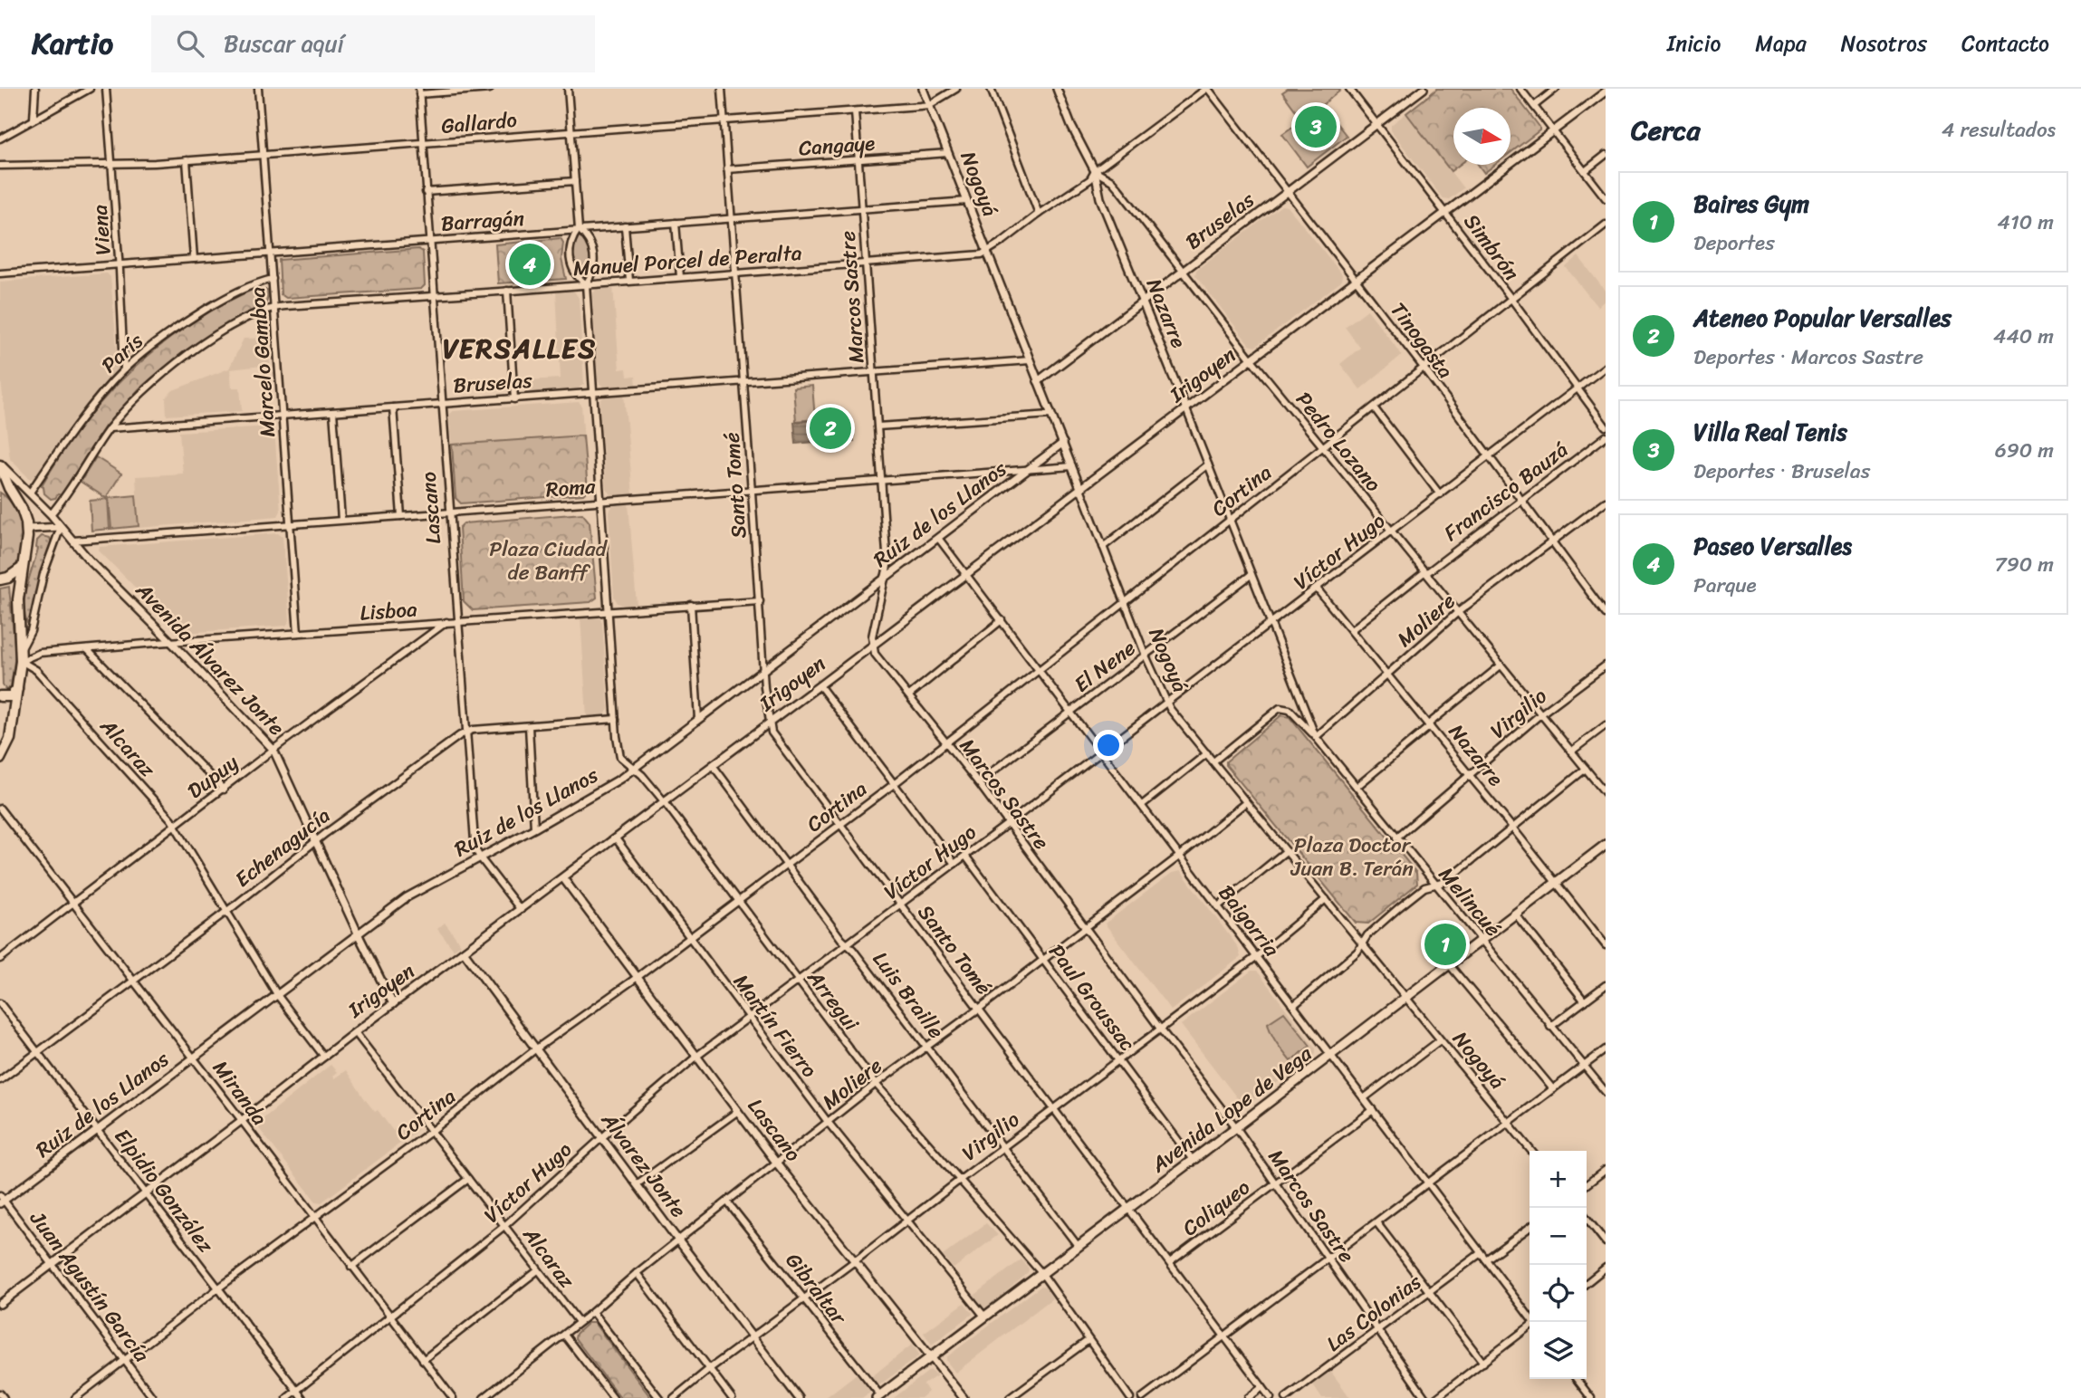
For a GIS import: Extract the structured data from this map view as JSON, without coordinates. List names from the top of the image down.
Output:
{
  "streets": {
    "main road": ["Avenida Lope de Vega"],
    "street": [
      "Gallardo",
      "Cangaye",
      "Nogoyá",
      "Barragán",
      "Bruselas",
      "Viena",
      "Simbrón",
      "Manuel Porcel de Peralta",
      "Marcos Sastre",
      "Nazarre",
      "Tinogasta",
      "París",
      "Marcelo Gamboa",
      "Irigoyen",
      "Pedro Lozano",
      "Santo Tomé",
      "Roma",
      "Cortina",
      "Francisco Bauzá",
      "Lascano",
      "Ruiz de los Llanos",
      "Víctor Hugo",
      "Lisboa",
      "Moliere",
      "Avenida Álvarez Jonte",
      "El Nene",
      "Virgilio",
      "Alcaraz",
      "Dupuy",
      "Echenagucía",
      "Melincué",
      "Baigorria",
      "Luis Braille",
      "Paul Groussac",
      "Arregui",
      "Martín Fierro",
      "Miranda",
      "Álvarez Jonte",
      "Elpidio González",
      "Coliqueo",
      "Juan Agustín García",
      "Gibraltar",
      "Las Colonias"
    ]
  },
  "crossings": [
    ["Gallardo", "Nogoyá"],
    ["Gallardo", "Viena"],
    ["Gallardo", "Marcos Sastre"],
    ["Gallardo", "Marcelo Gamboa"],
    ["Gallardo", "Santo Tomé"],
    ["Gallardo", "Lascano"],
    ["Cangaye", "Nogoyá"],
    ["Cangaye", "Marcos Sastre"],
    ["Cangaye", "Santo Tomé"],
    ["Nogoyá", "Barragán"],
    ["Nogoyá", "Bruselas"],
    ["Nogoyá", "Manuel Porcel de Peralta"],
    ["Nogoyá", "Irigoyen"],
    ["Nogoyá", "Roma"],
    ["Nogoyá", "Cortina"],
    ["Nogoyá", "Ruiz de los Llanos"],
    ["Nogoyá", "Víctor Hugo"],
    ["Nogoyá", "Moliere"],
    ["Nogoyá", "El Nene"],
    ["Nogoyá", "Virgilio"],
    ["Nogoyá", "Avenida Lope de Vega"],
    ["Barragán", "Viena"],
    ["Barragán", "Marcos Sastre"],
    ["Barragán", "Marcelo Gamboa"],
    ["Barragán", "Santo Tomé"],
    ["Barragán", "Lascano"],
    ["Bruselas", "Simbrón"],
    ["Bruselas", "Manuel Porcel de Peralta"],
    ["Bruselas", "Marcos Sastre"],
    ["Bruselas", "Nazarre"],
    ["Bruselas", "Tinogasta"],
    ["Bruselas", "Marcelo Gamboa"],
    ["Bruselas", "Pedro Lozano"],
    ["Bruselas", "Santo Tomé"],
    ["Bruselas", "Lascano"],
    ["Bruselas", "Arregui"],
    ["Viena", "París"],
    ["Simbrón", "Irigoyen"],
    ["Simbrón", "Cortina"],
    ["Simbrón", "Víctor Hugo"],
    ["Manuel Porcel de Peralta", "Marcos Sastre"],
    ["Manuel Porcel de Peralta", "Marcelo Gamboa"],
    ["Manuel Porcel de Peralta", "Santo Tomé"],
    ["Manuel Porcel de Peralta", "Lascano"],
    ["Manuel Porcel de Peralta", "Avenida Álvarez Jonte"],
    ["Manuel Porcel de Peralta", "Arregui"],
    ["Marcos Sastre", "Irigoyen"],
    ["Marcos Sastre", "Roma"],
    ["Marcos Sastre", "Cortina"],
    ["Marcos Sastre", "Ruiz de los Llanos"],
    ["Marcos Sastre", "Víctor Hugo"],
    ["Marcos Sastre", "Moliere"],
    ["Marcos Sastre", "El Nene"],
    ["Marcos Sastre", "Virgilio"],
    ["Marcos Sastre", "Avenida Lope de Vega"],
    ["Marcos Sastre", "Coliqueo"],
    ["Marcos Sastre", "Las Colonias"],
    ["Nazarre", "Irigoyen"],
    ["Nazarre", "Pedro Lozano"],
    ["Nazarre", "Cortina"],
    ["Nazarre", "Francisco Bauzá"],
    ["Nazarre", "Víctor Hugo"],
    ["Nazarre", "Moliere"],
    ["Nazarre", "El Nene"],
    ["Nazarre", "Virgilio"],
    ["Nazarre", "Melincué"],
    ["Nazarre", "Avenida Lope de Vega"],
    ["Tinogasta", "Irigoyen"],
    ["Tinogasta", "Cortina"],
    ["Tinogasta", "Francisco Bauzá"],
    ["Tinogasta", "Víctor Hugo"],
    ["Tinogasta", "Moliere"],
    ["París", "Marcelo Gamboa"],
    ["París", "Avenida Álvarez Jonte"],
    ["Marcelo Gamboa", "Roma"],
    ["Marcelo Gamboa", "Lisboa"],
    ["Irigoyen", "Pedro Lozano"],
    ["Irigoyen", "Santo Tomé"],
    ["Irigoyen", "Lascano"],
    ["Irigoyen", "Avenida Álvarez Jonte"],
    ["Irigoyen", "Alcaraz"],
    ["Irigoyen", "Baigorria"],
    ["Irigoyen", "Luis Braille"],
    ["Irigoyen", "Arregui"],
    ["Irigoyen", "Martín Fierro"],
    ["Irigoyen", "Miranda"],
    ["Irigoyen", "Álvarez Jonte"],
    ["Irigoyen", "Elpidio González"],
    ["Irigoyen", "Juan Agustín García"],
    ["Pedro Lozano", "Cortina"],
    ["Pedro Lozano", "Francisco Bauzá"],
    ["Pedro Lozano", "Víctor Hugo"],
    ["Pedro Lozano", "Moliere"],
    ["Pedro Lozano", "Virgilio"],
    ["Santo Tomé", "Roma"],
    ["Santo Tomé", "Cortina"],
    ["Santo Tomé", "Ruiz de los Llanos"],
    ["Santo Tomé", "Víctor Hugo"],
    ["Santo Tomé", "Lisboa"],
    ["Santo Tomé", "Moliere"],
    ["Santo Tomé", "Virgilio"],
    ["Santo Tomé", "Avenida Lope de Vega"],
    ["Santo Tomé", "Coliqueo"],
    ["Roma", "Lascano"],
    ["Roma", "Ruiz de los Llanos"],
    ["Roma", "Avenida Álvarez Jonte"],
    ["Roma", "Arregui"],
    ["Cortina", "Lascano"],
    ["Cortina", "Alcaraz"],
    ["Cortina", "Baigorria"],
    ["Cortina", "Luis Braille"],
    ["Cortina", "Arregui"],
    ["Cortina", "Martín Fierro"],
    ["Cortina", "Miranda"],
    ["Cortina", "Álvarez Jonte"],
    ["Cortina", "Elpidio González"],
    ["Cortina", "Juan Agustín García"],
    ["Lascano", "Ruiz de los Llanos"],
    ["Lascano", "Víctor Hugo"],
    ["Lascano", "Lisboa"],
    ["Lascano", "Moliere"],
    ["Lascano", "Virgilio"],
    ["Lascano", "Echenagucía"],
    ["Lascano", "Avenida Lope de Vega"],
    ["Ruiz de los Llanos", "Avenida Álvarez Jonte"],
    ["Ruiz de los Llanos", "Alcaraz"],
    ["Ruiz de los Llanos", "Baigorria"],
    ["Ruiz de los Llanos", "Arregui"],
    ["Ruiz de los Llanos", "Miranda"],
    ["Ruiz de los Llanos", "Elpidio González"],
    ["Ruiz de los Llanos", "Juan Agustín García"],
    ["Víctor Hugo", "Alcaraz"],
    ["Víctor Hugo", "Melincué"],
    ["Víctor Hugo", "Baigorria"],
    ["Víctor Hugo", "Luis Braille"],
    ["Víctor Hugo", "Paul Groussac"],
    ["Víctor Hugo", "Arregui"],
    ["Víctor Hugo", "Martín Fierro"],
    ["Víctor Hugo", "Miranda"],
    ["Víctor Hugo", "Álvarez Jonte"],
    ["Víctor Hugo", "Elpidio González"],
    ["Lisboa", "Avenida Álvarez Jonte"],
    ["Lisboa", "Alcaraz"],
    ["Lisboa", "Dupuy"],
    ["Lisboa", "Arregui"],
    ["Moliere", "Alcaraz"],
    ["Moliere", "Melincué"],
    ["Moliere", "Baigorria"],
    ["Moliere", "Luis Braille"],
    ["Moliere", "Paul Groussac"],
    ["Moliere", "Arregui"],
    ["Moliere", "Martín Fierro"],
    ["Moliere", "Álvarez Jonte"],
    ["Moliere", "Gibraltar"],
    ["Avenida Álvarez Jonte", "Dupuy"],
    ["Avenida Álvarez Jonte", "Echenagucía"],
    ["El Nene", "Baigorria"],
    ["Virgilio", "Melincué"],
    ["Virgilio", "Baigorria"],
    ["Virgilio", "Luis Braille"],
    ["Virgilio", "Paul Groussac"],
    ["Virgilio", "Arregui"],
    ["Virgilio", "Martín Fierro"],
    ["Virgilio", "Álvarez Jonte"],
    ["Virgilio", "Gibraltar"],
    ["Alcaraz", "Dupuy"],
    ["Alcaraz", "Echenagucía"],
    ["Dupuy", "Miranda"],
    ["Echenagucía", "Miranda"],
    ["Echenagucía", "Elpidio González"],
    ["Melincué", "Avenida Lope de Vega"],
    ["Baigorria", "Avenida Lope de Vega"],
    ["Baigorria", "Coliqueo"],
    ["Baigorria", "Las Colonias"],
    ["Luis Braille", "Avenida Lope de Vega"],
    ["Paul Groussac", "Avenida Lope de Vega"],
    ["Arregui", "Avenida Lope de Vega"],
    ["Martín Fierro", "Avenida Lope de Vega"],
    ["Avenida Lope de Vega", "Gibraltar"]
  ],
  "districts": ["VERSALLES"],
  "parks": ["Plaza Ciudad de Banff", "Plaza Doctor Juan B. Terán"],
  "north": "right",
  "page": {
    "header": "Kartio",
    "search": "Buscar aquí",
    "nav": [
      "Inicio",
      "Mapa",
      "Nosotros",
      "Contacto"
    ],
    "heading": ["Cerca", "4 resultados"],
    "pins": [
      "3",
      "4",
      "2",
      "1"
    ],
    "list": [
      {
        "mark": "1",
        "name": "Baires Gym",
        "note": "Deportes",
        "value": "410 m"
      },
      {
        "mark": "2",
        "name": "Ateneo Popular Versalles",
        "note": "Deportes · Marcos Sastre",
        "value": "440 m"
      },
      {
        "mark": "3",
        "name": "Villa Real Tenis",
        "note": "Deportes · Bruselas",
        "value": "690 m"
      },
      {
        "mark": "4",
        "name": "Paseo Versalles",
        "note": "Parque",
        "value": "790 m"
      }
    ],
    "map_buttons": ["+", "−"]
  }
}
